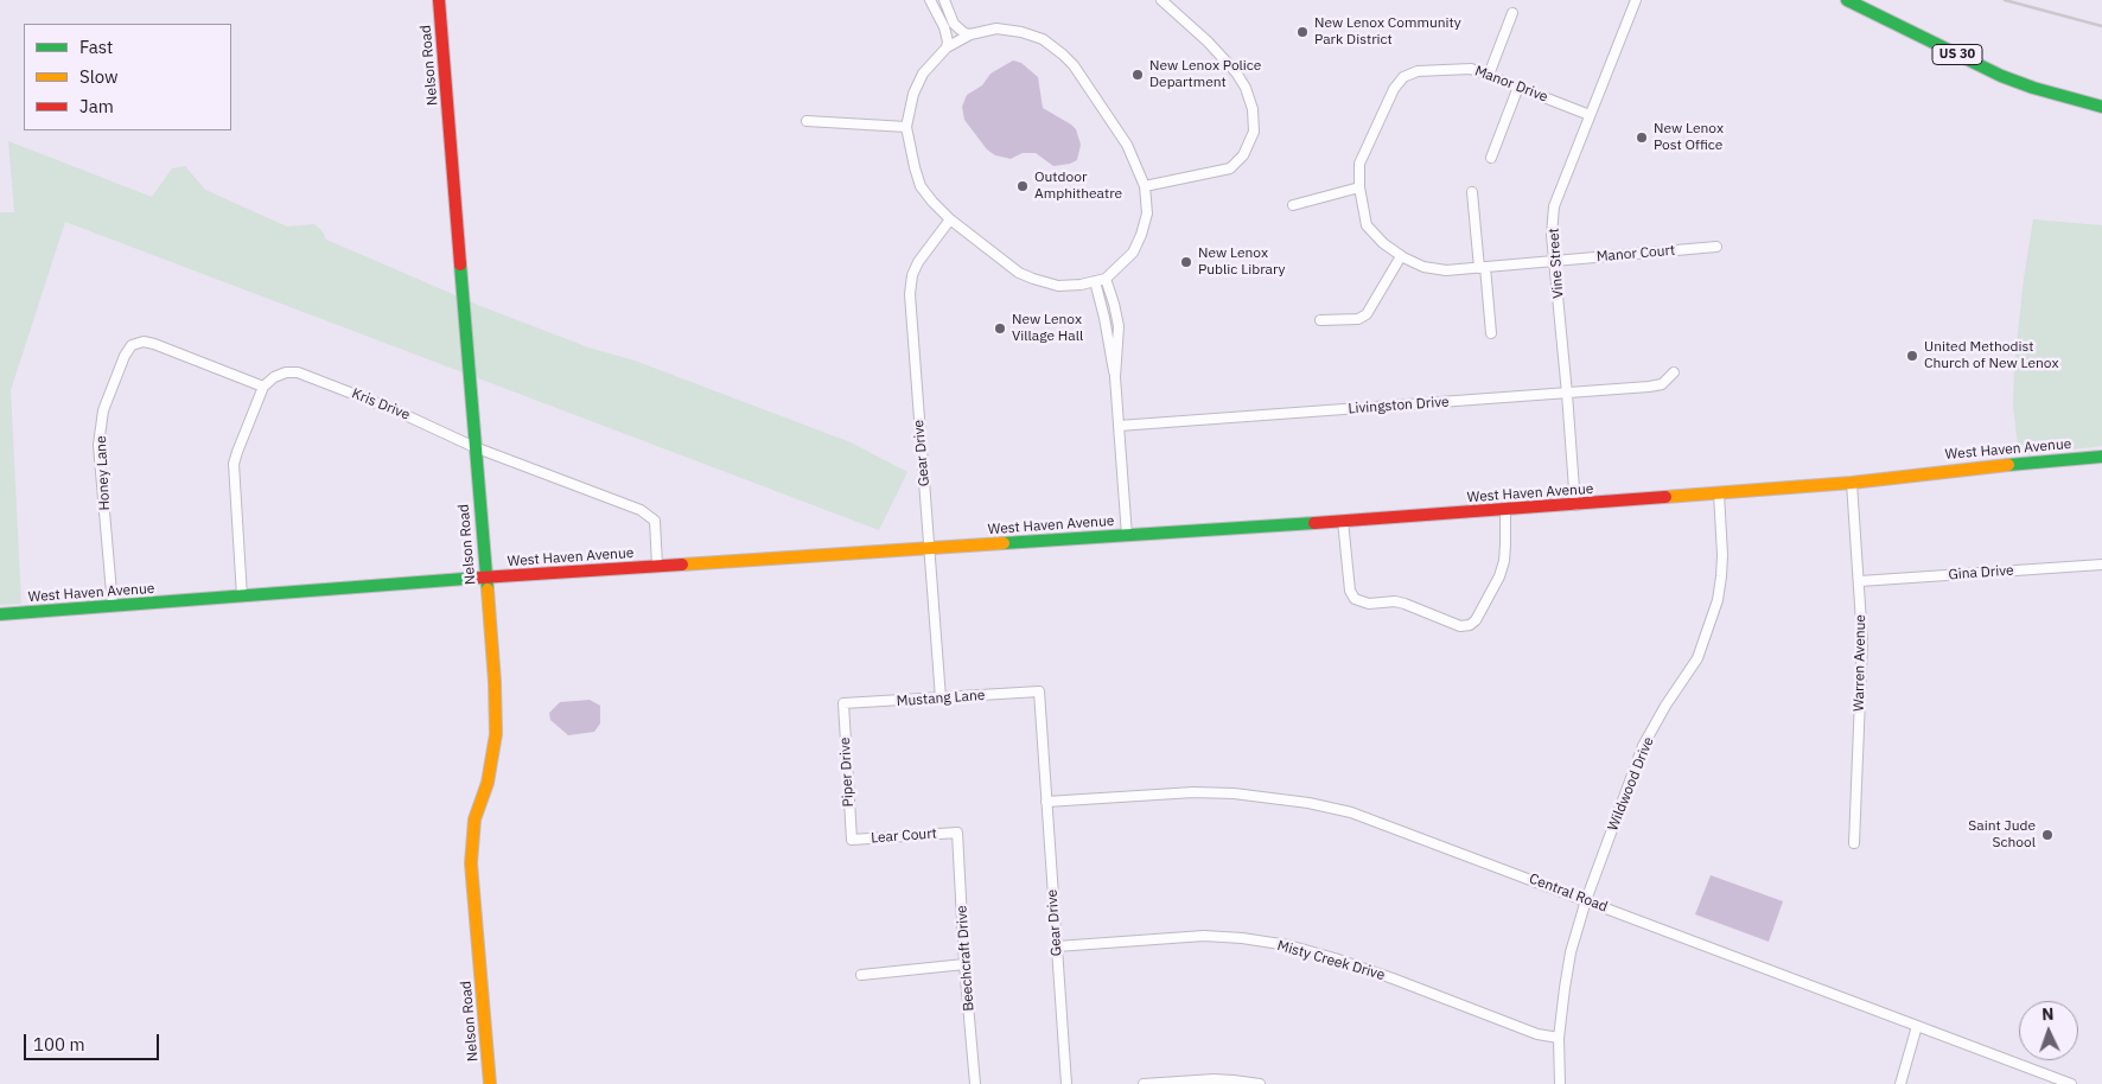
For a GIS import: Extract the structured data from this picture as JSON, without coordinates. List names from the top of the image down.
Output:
{
  "streets": {
    "street": [
      "US 30",
      "Nelson Road",
      "Manor Drive",
      "Manor Court",
      "Vine Street",
      "Kris Drive",
      "Livingston Drive",
      "West Haven Avenue",
      "Gear Drive",
      "Honey Lane",
      "Gina Drive",
      "Warren Avenue",
      "Mustang Lane",
      "Piper Drive",
      "Wildwood Drive",
      "Lear Court",
      "Central Road",
      "Beechcraft Drive",
      "Misty Creek Drive"
    ]
  },
  "crossings": [
    ["Nelson Road", "Kris Drive"],
    ["Nelson Road", "West Haven Avenue"],
    ["Manor Drive", "Manor Court"],
    ["Manor Drive", "Vine Street"],
    ["Manor Court", "Vine Street"],
    ["Vine Street", "Livingston Drive"],
    ["Vine Street", "West Haven Avenue"],
    ["Kris Drive", "West Haven Avenue"],
    ["Kris Drive", "Honey Lane"],
    ["West Haven Avenue", "Gear Drive"],
    ["West Haven Avenue", "Honey Lane"],
    ["West Haven Avenue", "Warren Avenue"],
    ["West Haven Avenue", "Wildwood Drive"],
    ["Gear Drive", "Mustang Lane"],
    ["Gear Drive", "Central Road"],
    ["Gear Drive", "Misty Creek Drive"],
    ["Gina Drive", "Warren Avenue"],
    ["Mustang Lane", "Piper Drive"],
    ["Piper Drive", "Lear Court"],
    ["Wildwood Drive", "Central Road"],
    ["Wildwood Drive", "Misty Creek Drive"],
    ["Lear Court", "Beechcraft Drive"]
  ],
  "places": [
    "New Lenox Community Park District",
    "New Lenox Police Department",
    "New Lenox Post Office",
    "Outdoor Amphitheatre",
    "New Lenox Public Library",
    "New Lenox Village Hall",
    "United Methodist Church of New Lenox",
    "Saint Jude School"
  ],
  "legend": ["Fast", "Slow", "Jam"],
  "scale_bar": "100 m",
  "north": "top"
}
